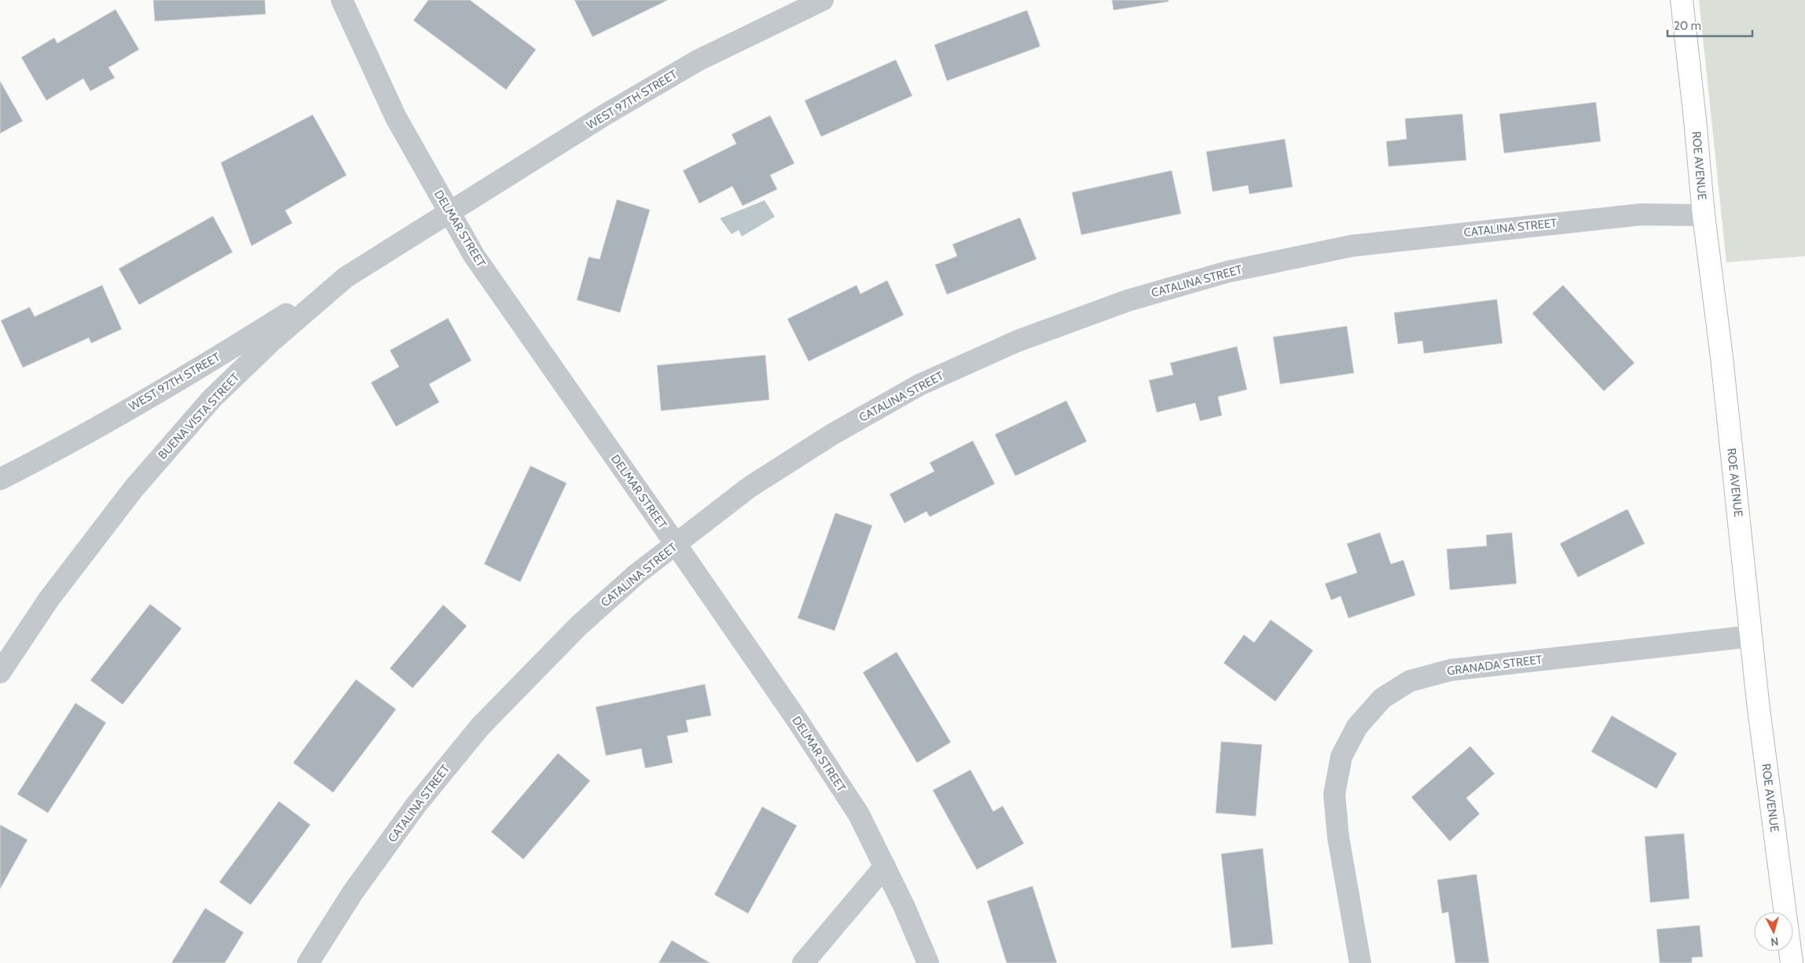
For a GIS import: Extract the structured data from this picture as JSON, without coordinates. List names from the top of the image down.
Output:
{
  "streets": {
    "main road": ["ROE AVENUE"],
    "street": [
      "WEST 97TH STREET",
      "CATALINA STREET",
      "DELMAR STREET",
      "BUENA VISTA STREET",
      "GRANADA STREET"
    ]
  },
  "crossings": [
    ["WEST 97TH STREET", "DELMAR STREET"],
    ["WEST 97TH STREET", "BUENA VISTA STREET"],
    ["ROE AVENUE", "CATALINA STREET"],
    ["ROE AVENUE", "GRANADA STREET"],
    ["CATALINA STREET", "DELMAR STREET"],
    ["DELMAR STREET", "BUENA VISTA STREET"]
  ],
  "scale_bar": "20 m",
  "north": "bottom"
}
